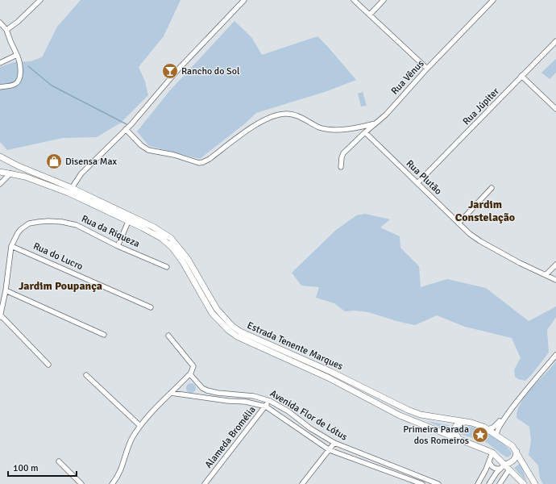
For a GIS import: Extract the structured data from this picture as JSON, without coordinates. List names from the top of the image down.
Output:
{
  "streets": {
    "main road": ["Estrada Tenente Marques"],
    "street": [
      "Rua Vênus",
      "Rua Júpiter",
      "Rua Plutão",
      "Rua da Riqueza",
      "Rua do Lucro",
      "Avenida Flor de Lótus",
      "Alameda Bromélia"
    ]
  },
  "crossings": [
    ["Rua Vênus", "Rua Plutão"],
    ["Rua Júpiter", "Rua Plutão"],
    ["Rua da Riqueza", "Rua do Lucro"],
    ["Avenida Flor de Lótus", "Alameda Bromélia"]
  ],
  "districts": ["Jardim Constelação", "Jardim Poupança"],
  "places": {
    "bar": ["Rancho do Sol"],
    "shop": ["Disensa Max"],
    "place": ["Primeira Parada dos Romeiros"]
  },
  "scale_bar": "100 m"
}
